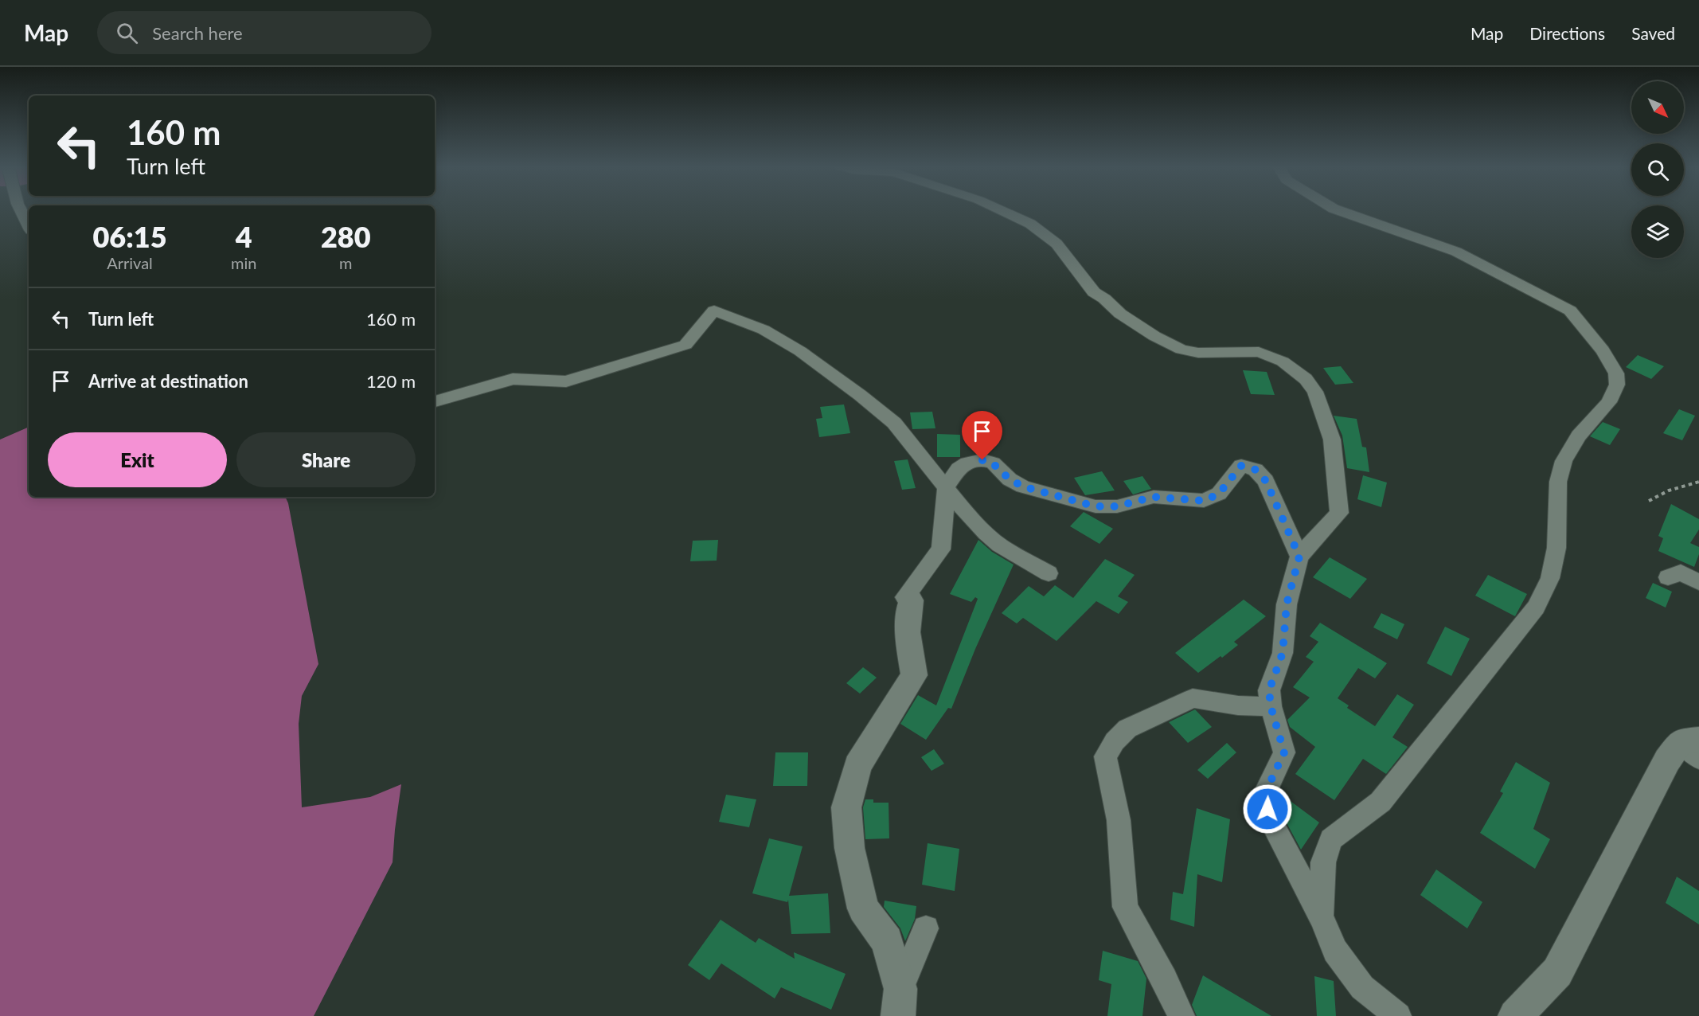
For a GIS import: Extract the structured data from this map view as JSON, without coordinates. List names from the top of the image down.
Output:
{
  "north": "bottom right",
  "page": {
    "header": "Map",
    "search": "Search here",
    "nav": ["Map", "Directions", "Saved"],
    "turn": ["160 m", "Turn left"],
    "eta": [
      "06:15",
      "Arrival",
      "4",
      "min",
      "280",
      "m"
    ],
    "list": [
      {
        "name": "Turn left",
        "value": "160 m"
      },
      {
        "name": "Arrive at destination",
        "value": "120 m"
      }
    ],
    "buttons": ["Exit", "Share"]
  }
}
